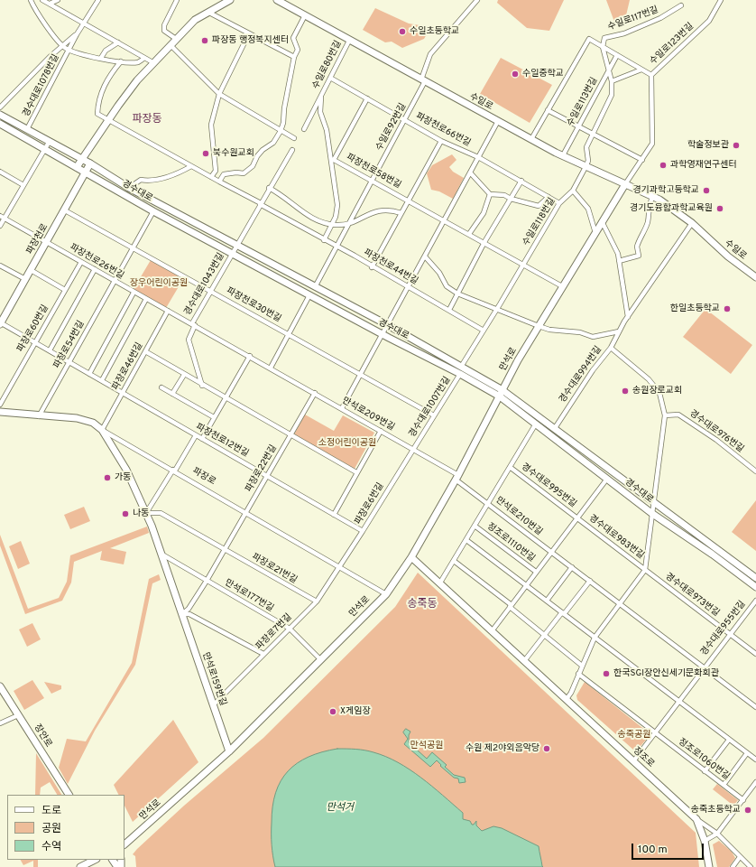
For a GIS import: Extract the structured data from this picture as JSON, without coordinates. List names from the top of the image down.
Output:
{
  "streets": {
    "main road": [
      "수일로",
      "경수대로",
      "파장천로",
      "만석로",
      "파장로",
      "만석로159번길",
      "장안로",
      "정조로"
    ],
    "street": [
      "수일로117번길",
      "수일로123번길",
      "수일로80번길",
      "경수대로1078번길",
      "수일로113번길",
      "수일로92번길",
      "파장천로66번길",
      "파장천로58번길",
      "수일로118번길",
      "파장천로26번길",
      "파장천로44번길",
      "경수대로1043번길",
      "파장천로30번길",
      "파장로60번길",
      "파장로54번길",
      "파장로46번길",
      "경수대로994번길",
      "경수대로1007번길",
      "만석로209번길",
      "경수대로976번길",
      "파장천로12번길",
      "파장로22번길",
      "경수대로995번길",
      "파장로6번길",
      "만석로210번길",
      "경수대로983번길",
      "정조로1110번길",
      "파장로21번길",
      "경수대로973번길",
      "만석로177번길",
      "경수대로955번길",
      "파장로7번길",
      "정조로1060번길"
    ]
  },
  "crossings": [
    ["수일로123번길", "수일로"],
    ["수일로123번길", "만석로"],
    ["수일로80번길", "수일로"],
    ["수일로80번길", "파장천로66번길"],
    ["경수대로1078번길", "경수대로"],
    ["수일로", "수일로113번길"],
    ["수일로", "수일로92번길"],
    ["수일로", "수일로118번길"],
    ["수일로", "만석로"],
    ["수일로", "경수대로994번길"],
    ["수일로92번길", "파장천로66번길"],
    ["수일로92번길", "파장천로58번길"],
    ["수일로92번길", "경수대로"],
    ["수일로92번길", "파장천로44번길"],
    ["파장천로66번길", "파장천로58번길"],
    ["파장천로66번길", "수일로118번길"],
    ["파장천로58번길", "수일로118번길"],
    ["파장천로58번길", "만석로"],
    ["경수대로", "수일로118번길"],
    ["경수대로", "파장천로"],
    ["경수대로", "파장천로44번길"],
    ["경수대로", "경수대로1043번길"],
    ["경수대로", "파장로54번길"],
    ["경수대로", "만석로"],
    ["경수대로", "경수대로994번길"],
    ["경수대로", "경수대로1007번길"],
    ["경수대로", "경수대로995번길"],
    ["경수대로", "경수대로983번길"],
    ["수일로118번길", "파장천로44번길"],
    ["파장천로", "파장천로26번길"],
    ["파장천로", "파장천로30번길"],
    ["파장천로", "파장천로12번길"],
    ["파장천로26번길", "경수대로1043번길"],
    ["파장천로26번길", "파장로60번길"],
    ["파장천로26번길", "파장로54번길"],
    ["파장천로26번길", "파장로46번길"],
    ["파장천로26번길", "만석로209번길"],
    ["파장천로44번길", "경수대로1043번길"],
    ["경수대로1043번길", "파장천로30번길"],
    ["파장천로30번길", "파장로54번길"],
    ["파장천로30번길", "경수대로1007번길"],
    ["파장로60번길", "파장천로12번길"],
    ["파장로54번길", "파장천로12번길"],
    ["파장로54번길", "파장로"],
    ["만석로", "경수대로994번길"],
    ["만석로", "만석로209번길"],
    ["만석로", "파장로"],
    ["만석로", "만석로210번길"],
    ["만석로", "만석로177번길"],
    ["만석로", "만석로159번길"],
    ["만석로", "정조로"],
    ["파장로46번길", "파장천로12번길"],
    ["파장로46번길", "파장로"],
    ["파장로46번길", "만석로159번길"],
    ["경수대로1007번길", "만석로209번길"],
    ["경수대로1007번길", "파장로6번길"],
    ["만석로209번길", "파장로22번길"],
    ["만석로209번길", "파장로6번길"],
    ["만석로209번길", "만석로210번길"],
    ["파장천로12번길", "파장로22번길"],
    ["파장천로12번길", "파장로6번길"],
    ["파장로22번길", "파장로"],
    ["파장로", "파장로6번길"],
    ["파장로", "파장로7번길"],
    ["파장로", "만석로159번길"],
    ["경수대로995번길", "만석로210번길"],
    ["경수대로995번길", "경수대로983번길"],
    ["경수대로995번길", "정조로1110번길"],
    ["파장로6번길", "파장로7번길"],
    ["만석로210번길", "경수대로983번길"],
    ["만석로210번길", "정조로1110번길"],
    ["만석로210번길", "경수대로955번길"],
    ["경수대로983번길", "정조로1110번길"],
    ["경수대로983번길", "경수대로973번길"],
    ["경수대로983번길", "정조로"],
    ["정조로1110번길", "정조로"],
    ["파장로21번길", "파장로7번길"],
    ["파장로21번길", "만석로159번길"],
    ["경수대로973번길", "경수대로955번길"],
    ["만석로177번길", "파장로7번길"],
    ["만석로177번길", "만석로159번길"],
    ["경수대로955번길", "정조로"],
    ["경수대로955번길", "정조로1060번길"],
    ["파장로7번길", "만석로159번길"]
  ],
  "districts": ["파장동", "송죽동"],
  "water": ["만석거"],
  "parks": [
    "장우어린이공원",
    "소정어린이공원",
    "송죽공원",
    "만석공원"
  ],
  "places": [
    "수일초등학교",
    "파장동 행정복지센터",
    "수일중학교",
    "학술정보관",
    "북수원교회",
    "과학영재연구센터",
    "경기과학고등학교",
    "경기도융합과학교육원",
    "한일초등학교",
    "송원장로교회",
    "가동",
    "나동",
    "한국SGI장안신세기문화회관",
    "X게임장",
    "수원 제2야외음악당",
    "송죽초등학교"
  ],
  "legend": ["도로", "공원", "수역"],
  "scale_bar": "100 m"
}
